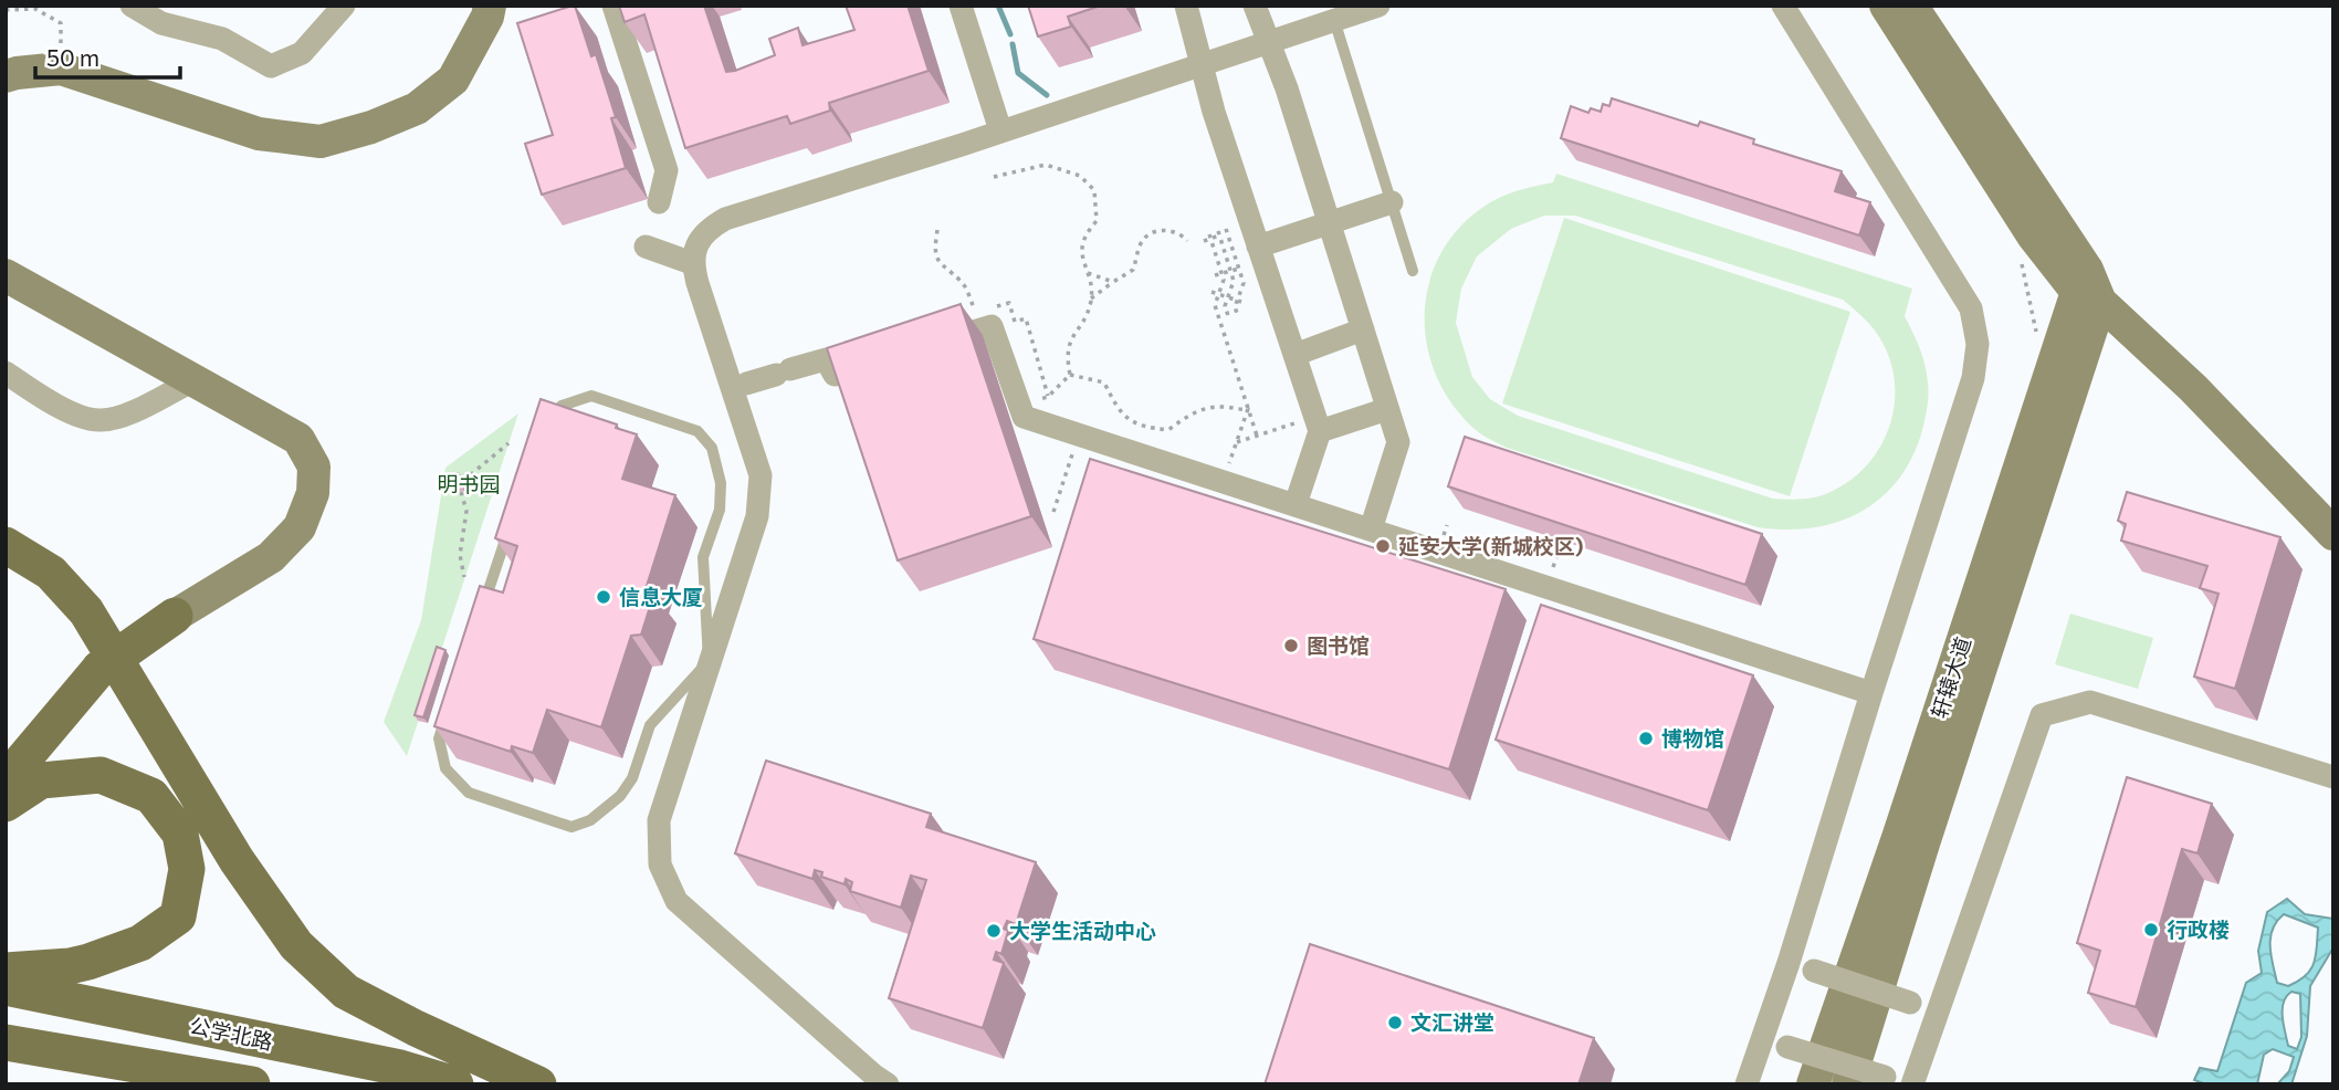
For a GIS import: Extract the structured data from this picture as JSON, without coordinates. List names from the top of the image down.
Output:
{
  "streets": {
    "main road": ["公学北路"],
    "street": ["轩辕大道"]
  },
  "parks": ["明书园"],
  "places": [
    "延安大学(新城校区)",
    "信息大厦",
    "图书馆",
    "博物馆",
    "行政楼",
    "大学生活动中心",
    "文汇讲堂"
  ],
  "scale_bar": "50 m"
}
